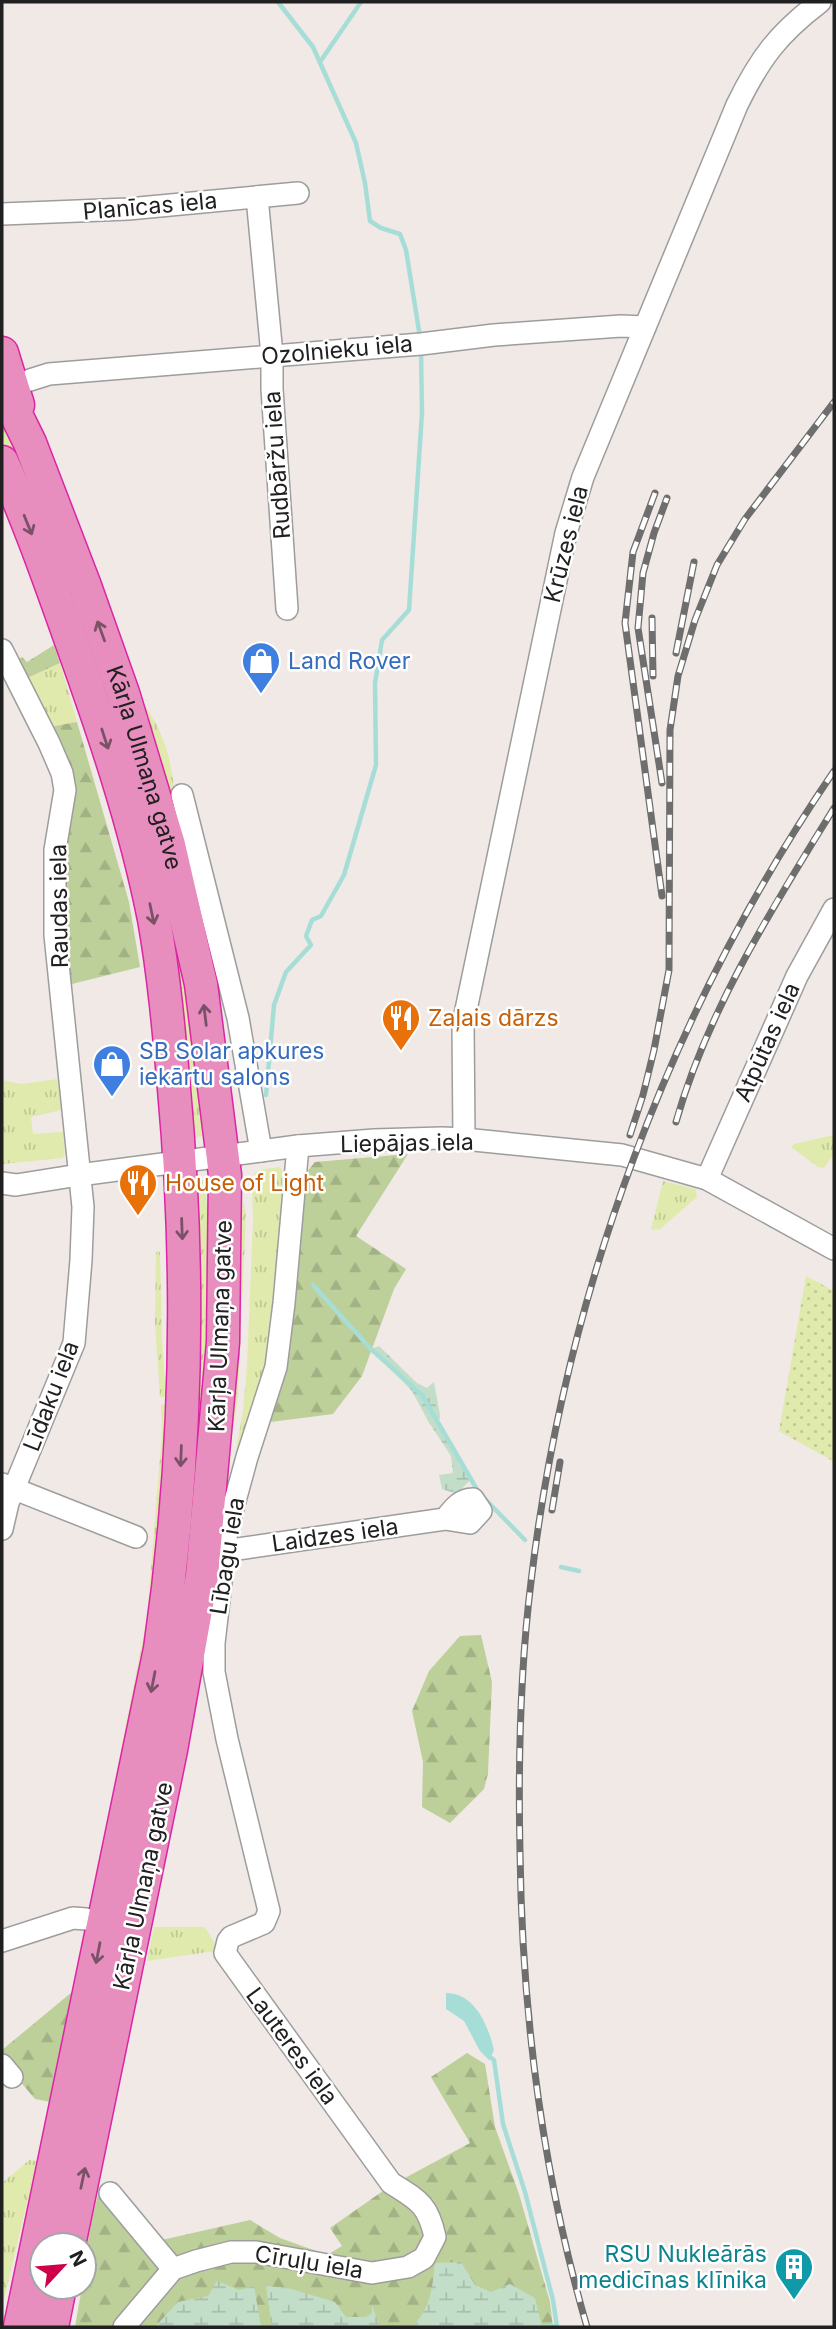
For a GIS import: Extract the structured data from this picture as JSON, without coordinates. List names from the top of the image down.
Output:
{
  "streets": {
    "highway": ["Kārļa Ulmaņa gatve"],
    "street": [
      "Planīcas iela",
      "Ozolnieku iela",
      "Rudbāržu iela",
      "Krūzes iela",
      "Raudas iela",
      "Atpūtas iela",
      "Liepājas iela",
      "Līdaku iela",
      "Laidzes iela",
      "Lībagu iela",
      "Lauteres iela",
      "Cīruļu iela"
    ]
  },
  "crossings": [
    ["Planīcas iela", "Rudbāržu iela"],
    ["Ozolnieku iela", "Rudbāržu iela"],
    ["Ozolnieku iela", "Krūzes iela"],
    ["Ozolnieku iela", "Kārļa Ulmaņa gatve"],
    ["Krūzes iela", "Liepājas iela"],
    ["Kārļa Ulmaņa gatve", "Liepājas iela"],
    ["Raudas iela", "Liepājas iela"],
    ["Raudas iela", "Līdaku iela"],
    ["Atpūtas iela", "Liepājas iela"],
    ["Liepājas iela", "Līdaku iela"],
    ["Liepājas iela", "Lībagu iela"],
    ["Laidzes iela", "Lībagu iela"],
    ["Lībagu iela", "Lauteres iela"],
    ["Lauteres iela", "Cīruļu iela"]
  ],
  "places": {
    "shop": ["Land Rover", "SB Solar apkures iekārtu salons"],
    "restaurant": ["Zaļais dārzs", "House of Light"],
    "building": ["RSU Nukleārās medicīnas klīnika"]
  },
  "north": "top right"
}
